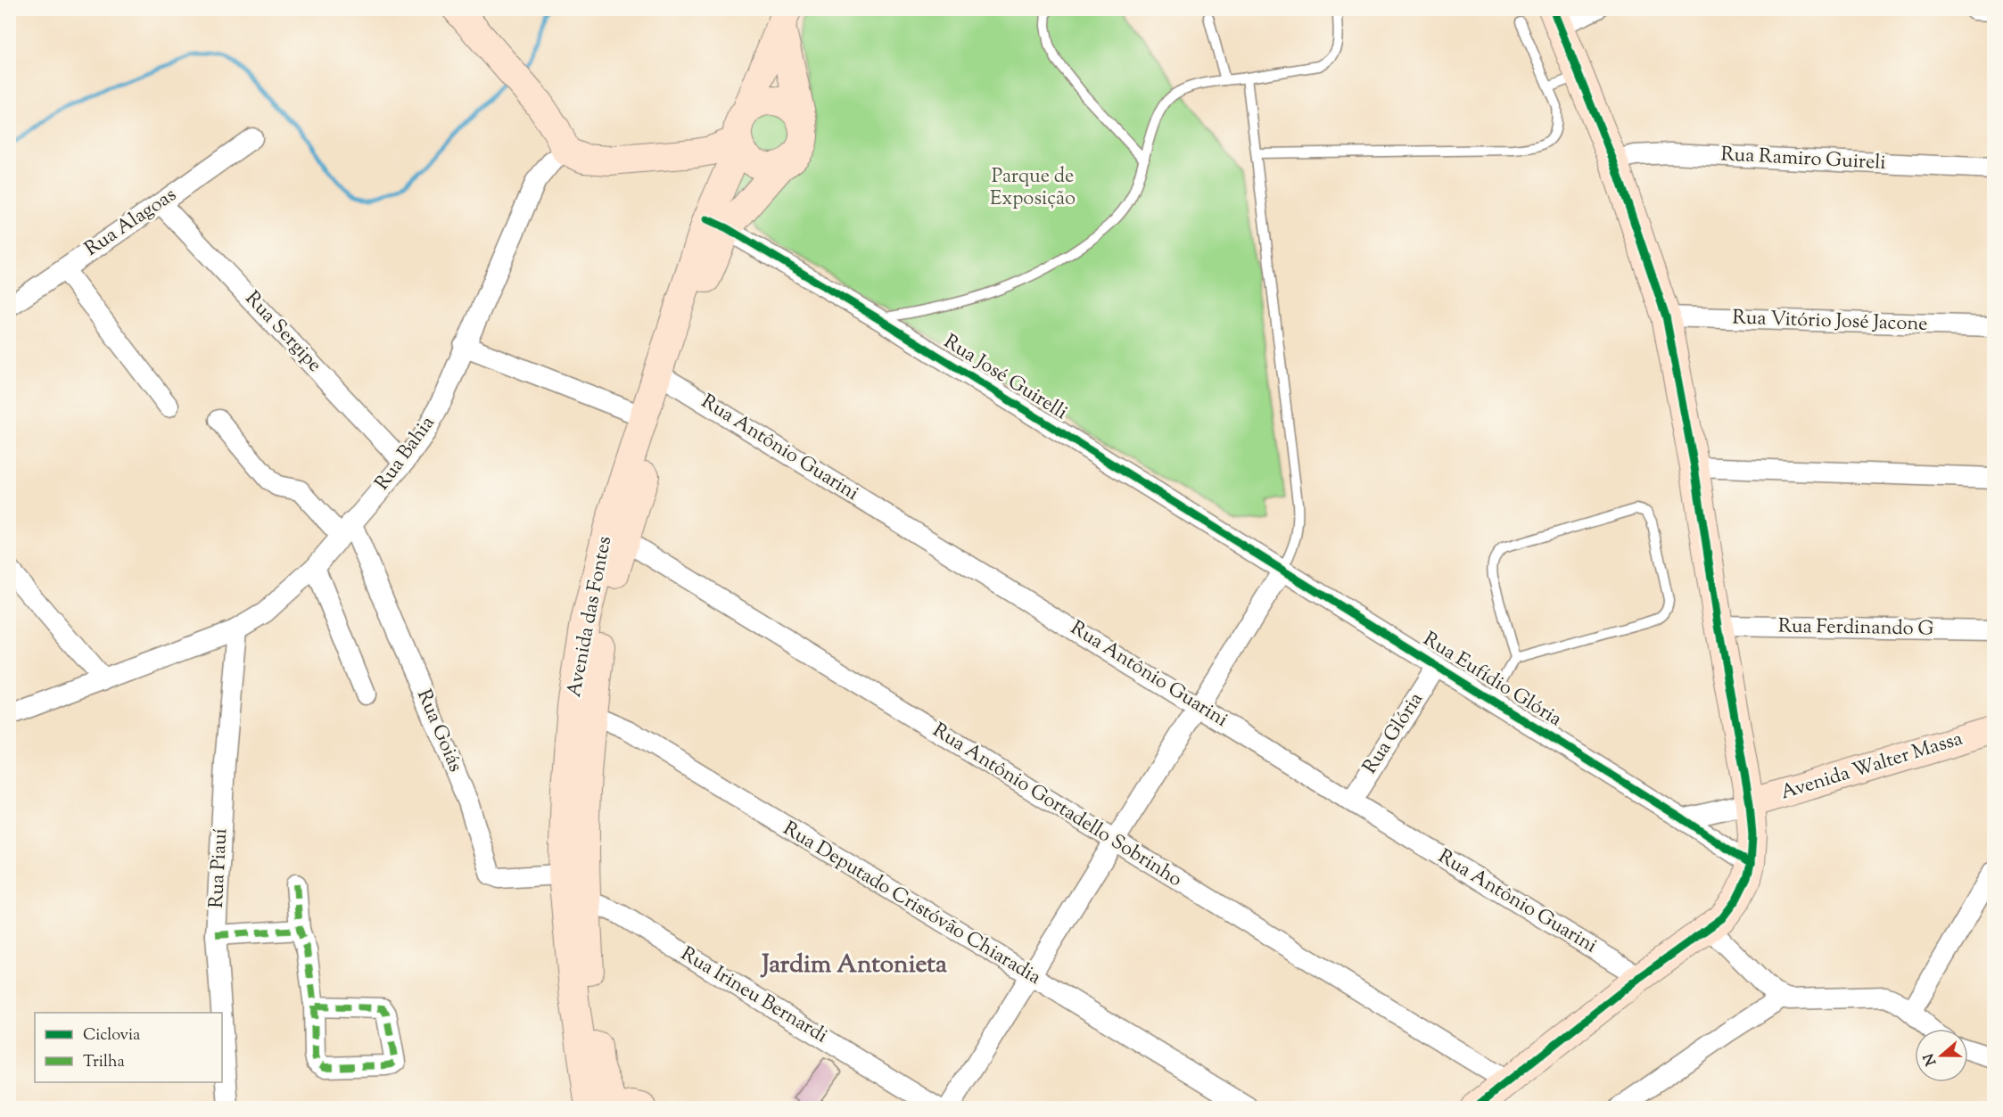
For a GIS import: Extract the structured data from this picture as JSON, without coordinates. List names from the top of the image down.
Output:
{
  "streets": {
    "main road": ["Avenida das Fontes", "Avenida Walter Massa"],
    "street": [
      "Rua Ramiro Guireli",
      "Rua Alagoas",
      "Rua Vitório José Jacone",
      "Rua Sergipe",
      "Rua José Guirelli",
      "Rua Antônio Guarini",
      "Rua Bahia",
      "Rua Ferdinando G",
      "Rua Eufídio Glória",
      "Rua Goiás",
      "Rua Glória",
      "Rua Antônio Gortadello Sobrinho",
      "Rua Piauí",
      "Rua Deputado Cristóvão Chiaradia",
      "Rua Irineu Bernardi"
    ]
  },
  "crossings": [
    ["Rua Alagoas", "Rua Sergipe"],
    ["Rua Sergipe", "Rua Bahia"],
    ["Rua José Guirelli", "Avenida das Fontes"],
    ["Rua José Guirelli", "Rua Eufídio Glória"],
    ["Rua Antônio Guarini", "Avenida das Fontes"],
    ["Rua Antônio Guarini", "Rua Glória"],
    ["Rua Bahia", "Rua Goiás"],
    ["Rua Bahia", "Rua Piauí"],
    ["Avenida das Fontes", "Rua Goiás"],
    ["Avenida das Fontes", "Rua Antônio Gortadello Sobrinho"],
    ["Avenida das Fontes", "Rua Deputado Cristóvão Chiaradia"],
    ["Avenida das Fontes", "Rua Irineu Bernardi"],
    ["Rua Eufídio Glória", "Rua Glória"]
  ],
  "districts": ["Jardim Antonieta"],
  "parks": ["Parque de Exposição"],
  "legend": ["Ciclovia", "Trilha"],
  "north": "left"
}
